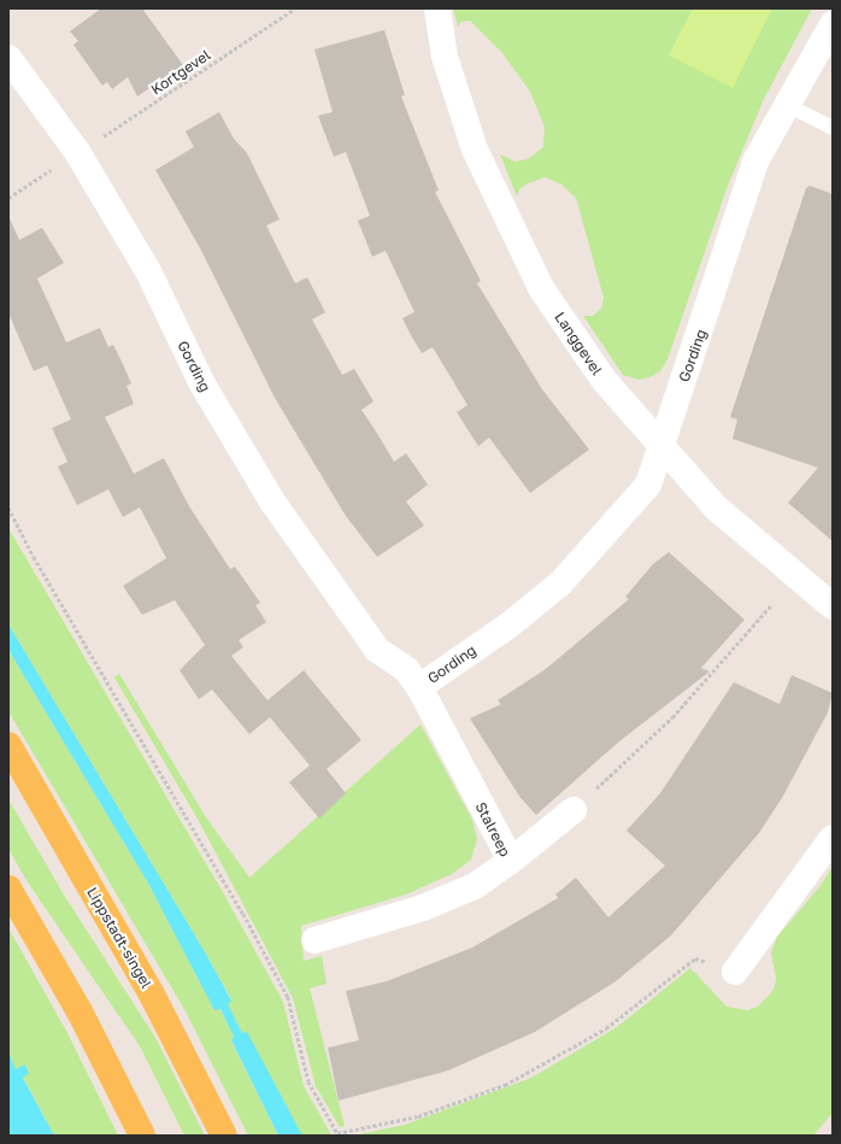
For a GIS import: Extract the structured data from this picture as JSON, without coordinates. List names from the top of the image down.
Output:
{
  "streets": {
    "main road": ["Lippstadt-singel"],
    "street": ["Langgevel", "Gording", "Stalreep"],
    "path": ["Kortgevel"]
  },
  "crossings": [
    ["Kortgevel", "Gording"],
    ["Langgevel", "Gording"],
    ["Gording", "Stalreep"]
  ]
}
